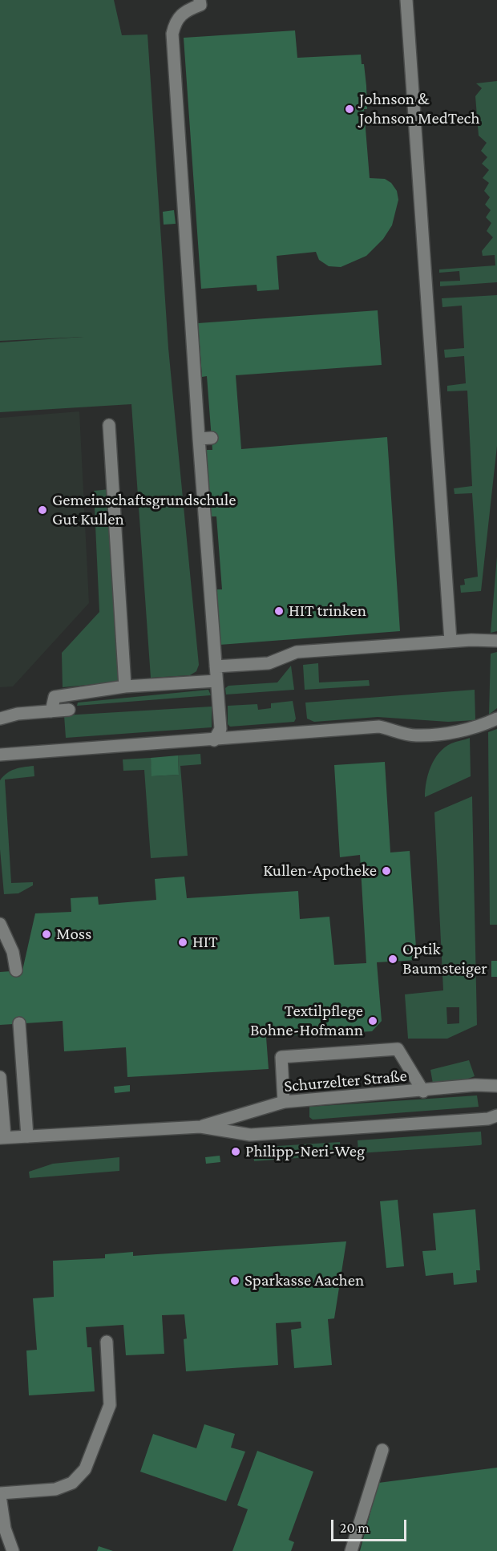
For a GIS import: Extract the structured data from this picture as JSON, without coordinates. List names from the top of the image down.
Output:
{
  "streets": {
    "street": ["Schurzelter Straße"]
  },
  "places": [
    "Johnson & Johnson MedTech",
    "Gemeinschaftsgrundschule Gut Kullen",
    "HIT trinken",
    "Kullen-Apotheke",
    "Moss",
    "HIT",
    "Optik Baumsteiger",
    "Textilpflege Bohne-Hofmann",
    "Philipp-Neri-Weg",
    "Sparkasse Aachen"
  ],
  "scale_bar": "20 m"
}
